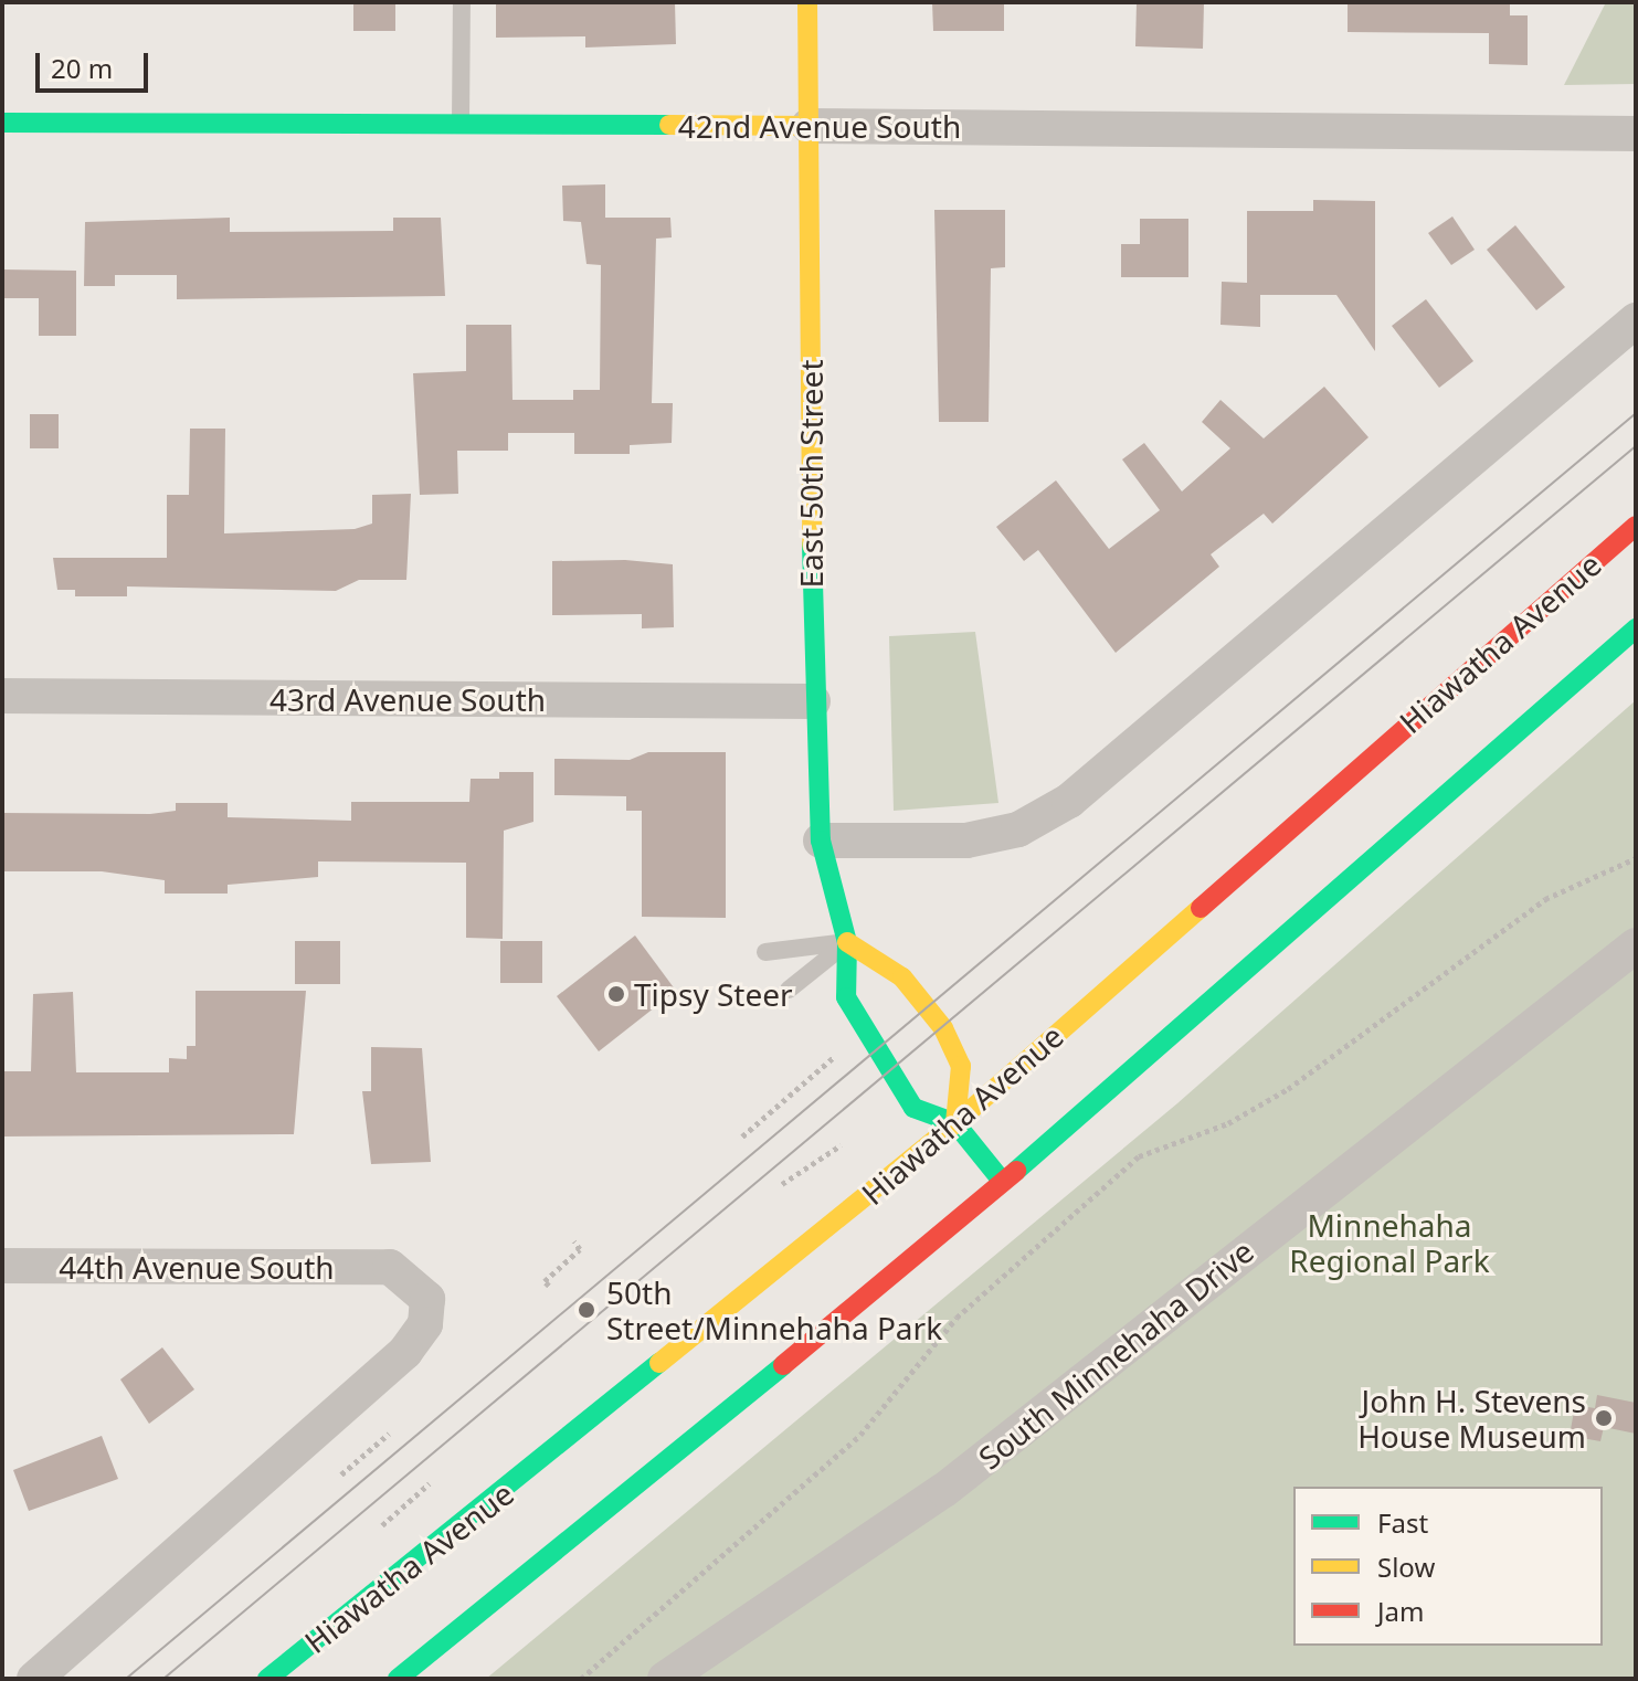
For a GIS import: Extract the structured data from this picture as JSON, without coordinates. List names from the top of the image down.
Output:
{
  "streets": {
    "main road": ["42nd Avenue South", "East 50th Street", "Hiawatha Avenue"],
    "street": ["43rd Avenue South", "44th Avenue South", "South Minnehaha Drive"]
  },
  "crossings": [
    ["42nd Avenue South", "East 50th Street"],
    ["East 50th Street", "Hiawatha Avenue"],
    ["East 50th Street", "43rd Avenue South"]
  ],
  "parks": ["Minnehaha Regional Park"],
  "places": ["Tipsy Steer", "50th Street/Minnehaha Park", "John H. Stevens House Museum"],
  "legend": ["Fast", "Slow", "Jam"],
  "scale_bar": "20 m"
}
